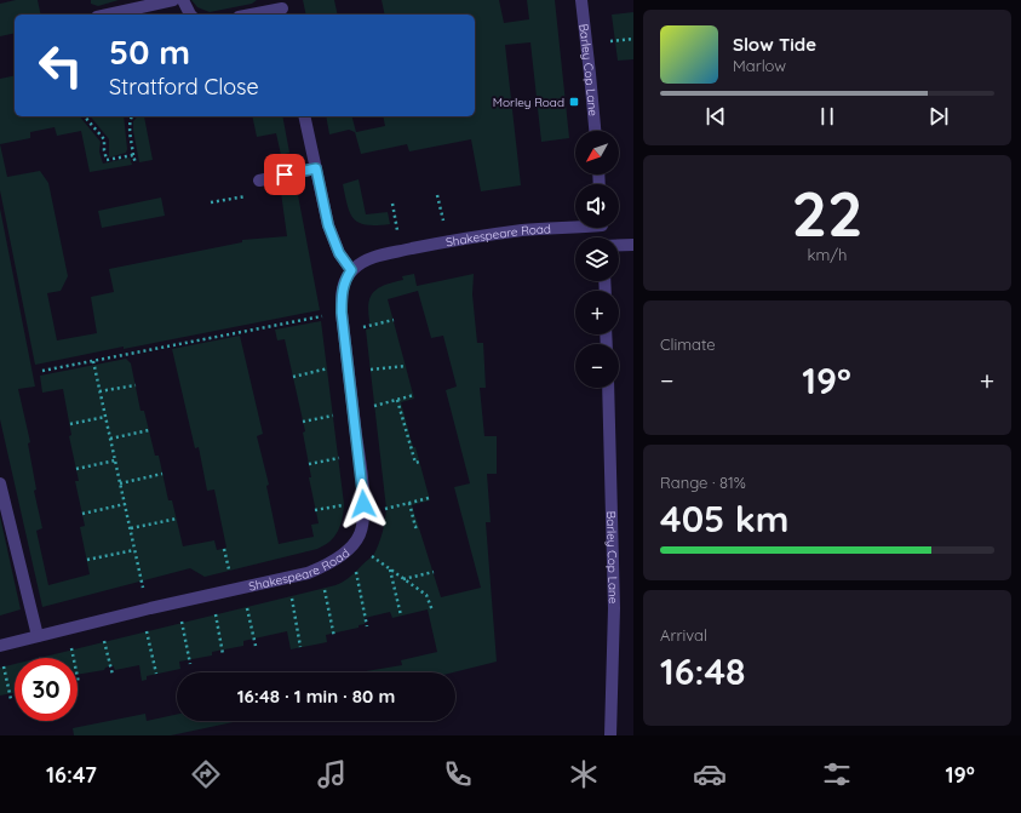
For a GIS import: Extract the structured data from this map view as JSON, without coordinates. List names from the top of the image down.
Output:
{
  "streets": {
    "street": ["Barley Cop Lane", "Shakespeare Road"]
  },
  "places": {
    "transit": ["Morley Road"]
  },
  "north": "bottom left",
  "page": {
    "turn": ["50 m", "Stratford Close"],
    "song": ["Slow Tide", "Marlow"],
    "map_buttons": ["+", "−"],
    "tile": [
      ["22", "km/h"],
      "Climate",
      ["Range · 81%", "405 km"],
      ["Arrival", "16:48"]
    ],
    "heat": ["−", "19°", "+"],
    "limit": "30",
    "trip": "16:48 · 1 min · 80 m",
    "tabs": ["16:47", "19°"]
  }
}
